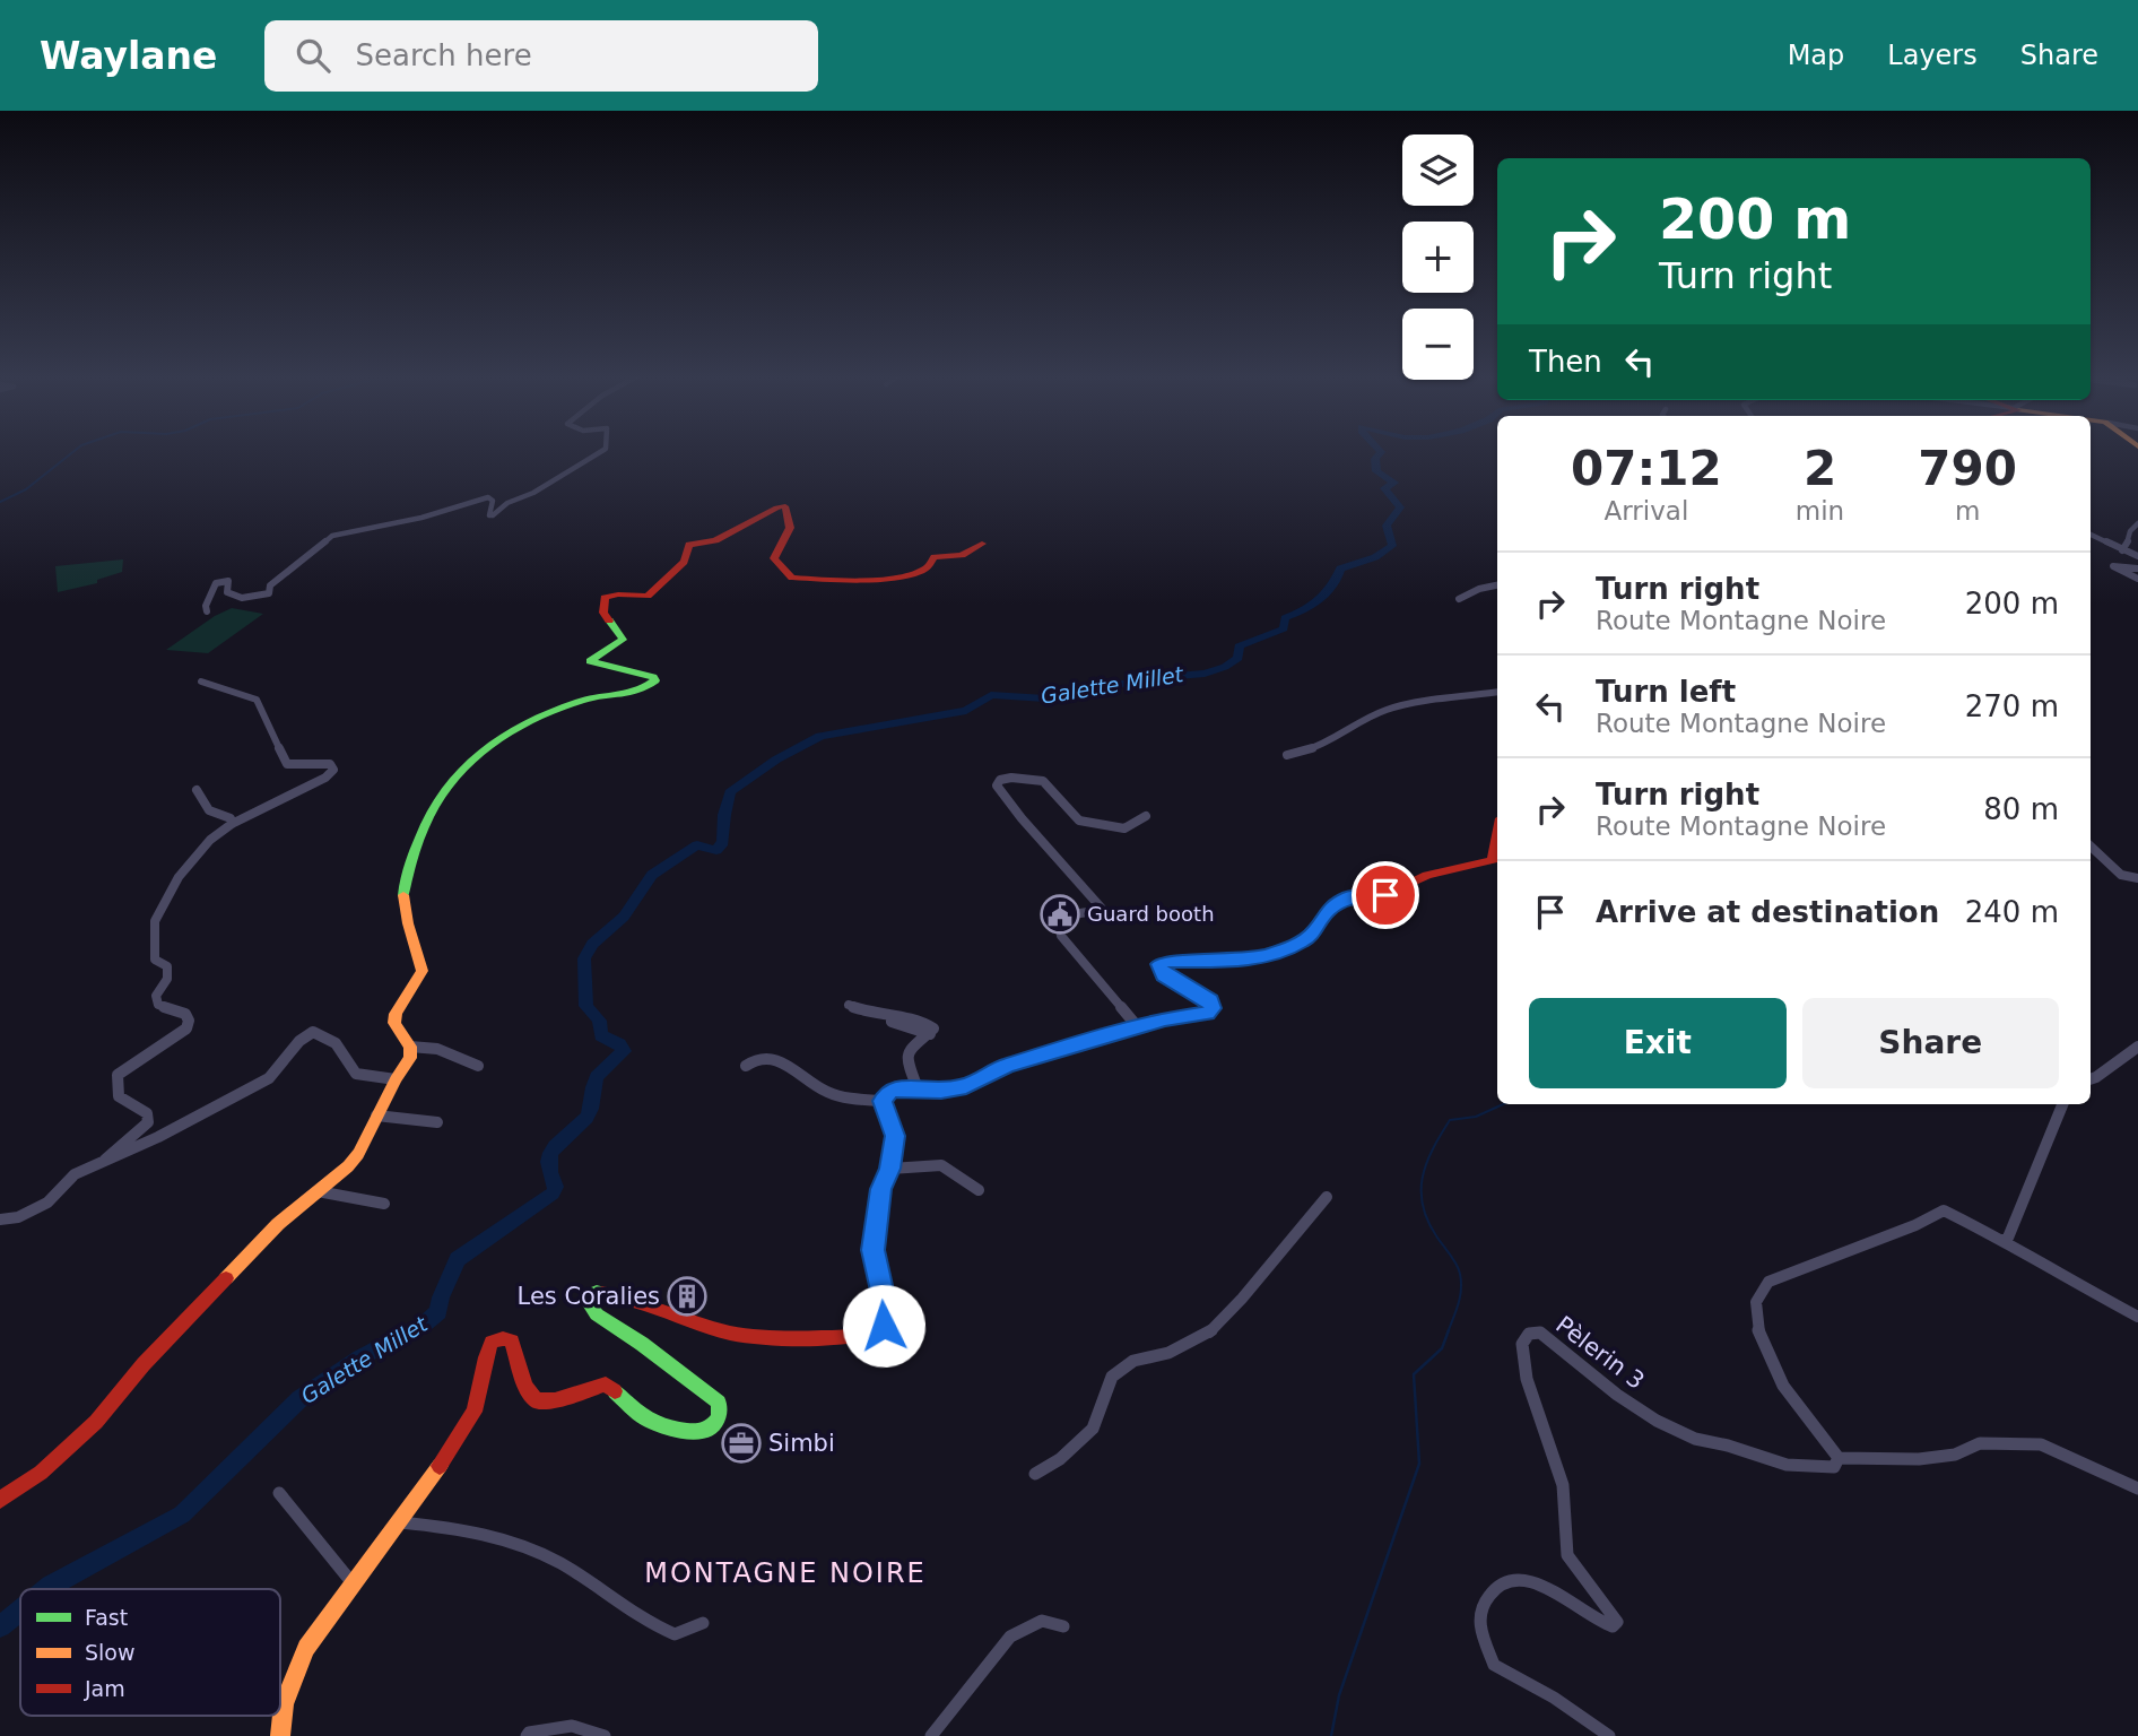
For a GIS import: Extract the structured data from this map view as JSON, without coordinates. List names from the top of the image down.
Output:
{
  "streets": {
    "street": ["Pèlerin 3"]
  },
  "districts": ["MONTAGNE NOIRE"],
  "water": ["Galette Millet"],
  "places": {
    "public building": ["Guard booth"],
    "building": ["Les Coralies"],
    "office": ["Simbi"]
  },
  "legend": ["Fast", "Slow", "Jam"],
  "page": {
    "header": "Waylane",
    "search": "Search here",
    "nav": ["Map", "Layers", "Share"],
    "map_buttons": ["+", "−"],
    "turn": ["200 m", "Turn right"],
    "then": "Then",
    "eta": [
      "07:12",
      "Arrival",
      "2",
      "min",
      "790",
      "m"
    ],
    "list": [
      {
        "name": "Turn right",
        "note": "Route Montagne Noire",
        "value": "200 m"
      },
      {
        "name": "Turn left",
        "note": "Route Montagne Noire",
        "value": "270 m"
      },
      {
        "name": "Turn right",
        "note": "Route Montagne Noire",
        "value": "80 m"
      },
      {
        "name": "Arrive at destination",
        "value": "240 m"
      }
    ],
    "buttons": ["Exit", "Share"]
  }
}
